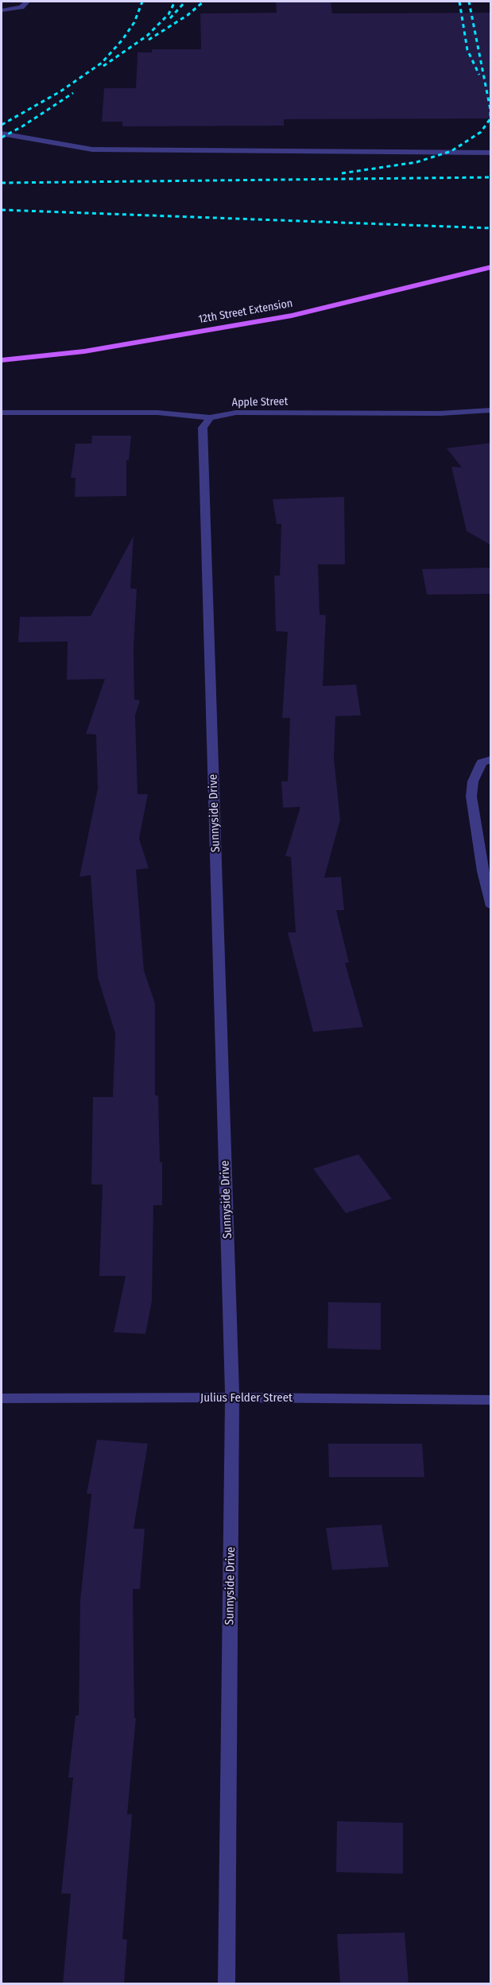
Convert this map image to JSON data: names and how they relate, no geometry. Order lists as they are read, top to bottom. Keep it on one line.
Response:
{"streets":{"main road":["12th Street Extension"],"street":["Apple Street","Sunnyside Drive","Julius Felder Street"]},"crossings":[["Apple Street","Sunnyside Drive"],["Sunnyside Drive","Julius Felder Street"]]}
